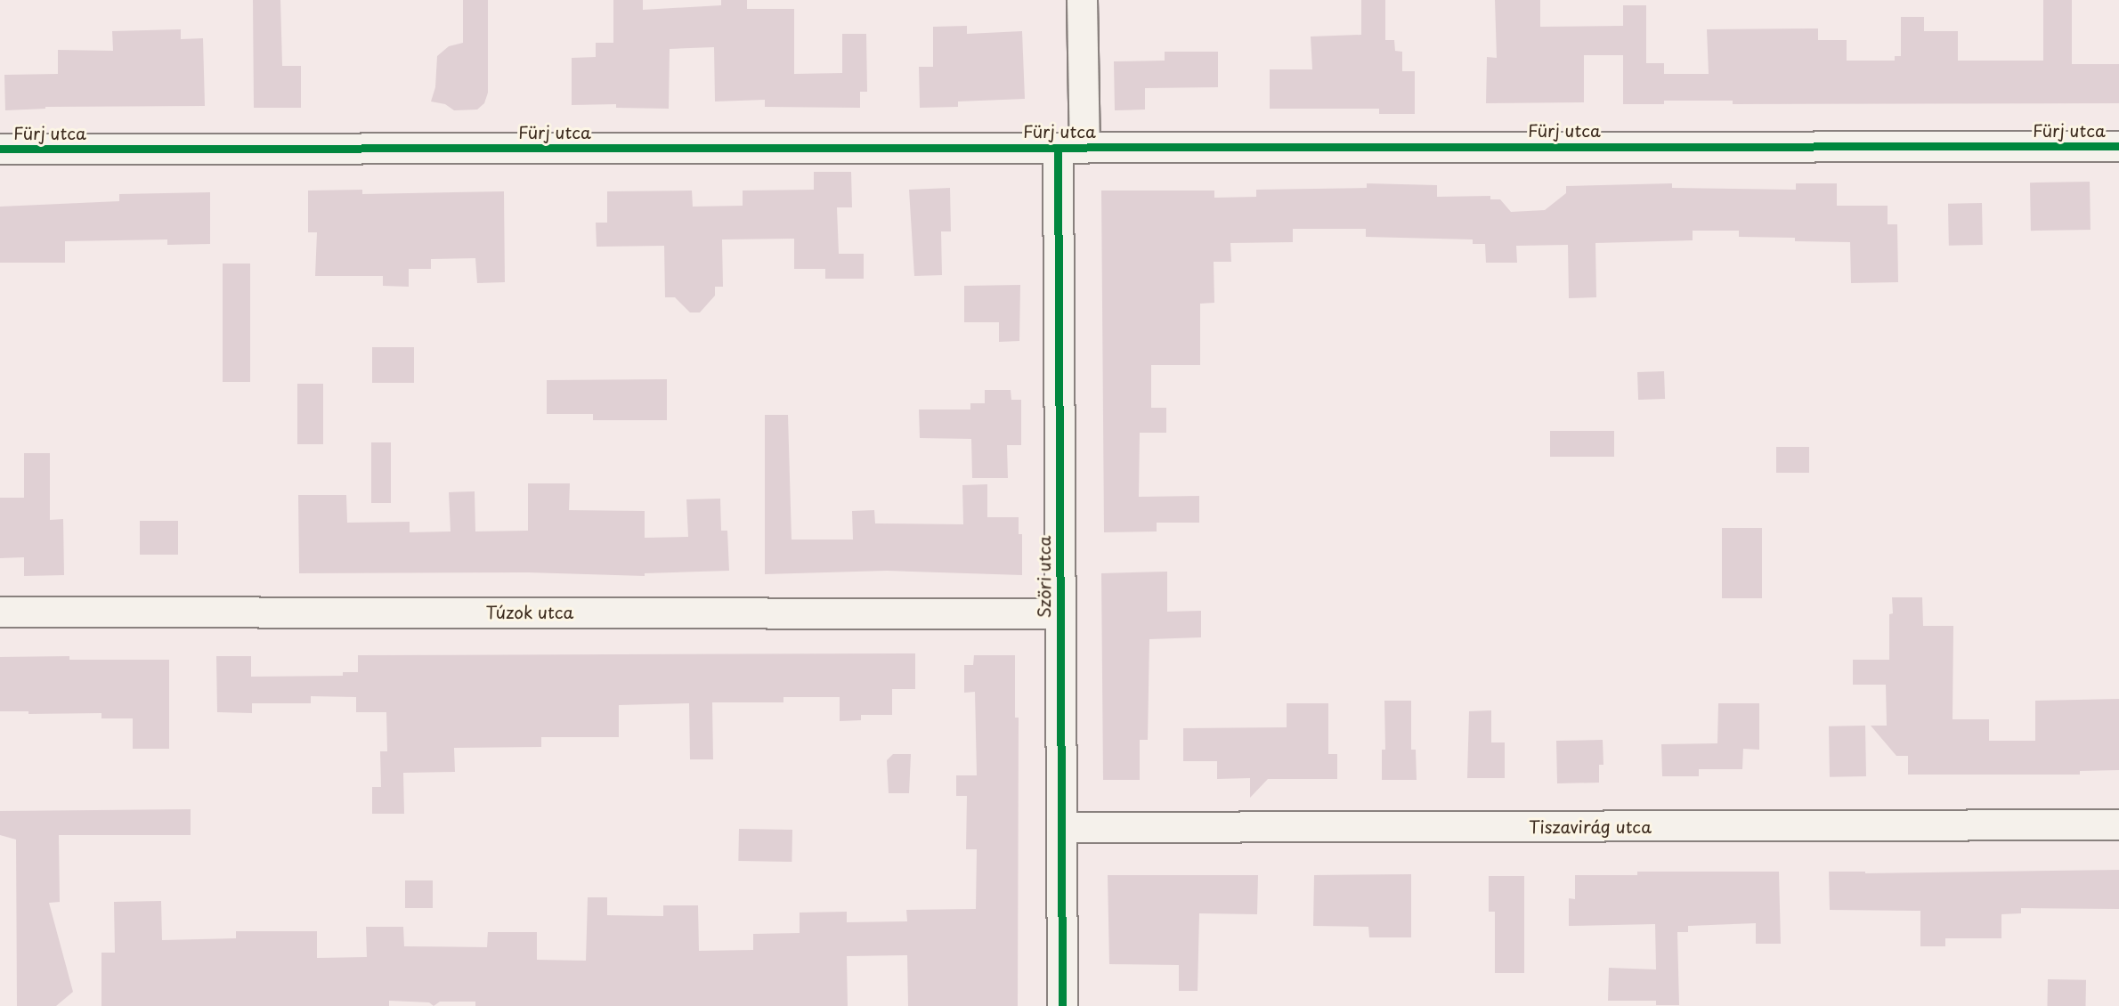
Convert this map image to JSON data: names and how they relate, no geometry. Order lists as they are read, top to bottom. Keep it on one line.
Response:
{"streets":{"street":["Fürj utca","Szöri utca","Túzok utca","Tiszavirág utca"]},"crossings":[["Fürj utca","Szöri utca"],["Szöri utca","Túzok utca"],["Szöri utca","Tiszavirág utca"]]}
